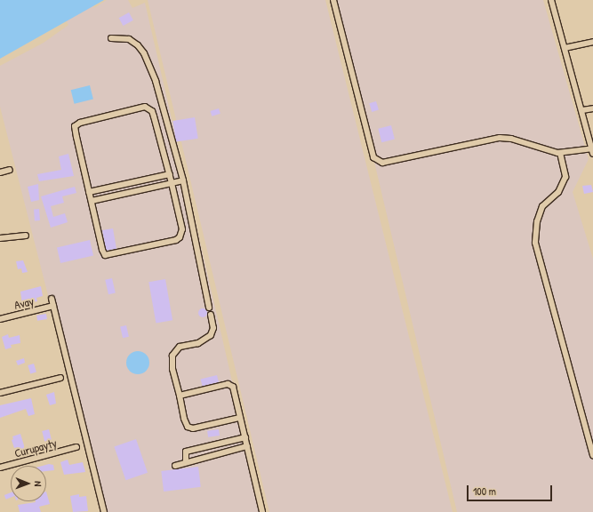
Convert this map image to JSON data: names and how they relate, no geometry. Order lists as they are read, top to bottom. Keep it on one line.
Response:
{"streets":{"street":["Avay","Curupayty"]},"scale_bar":"100 m","north":"right"}
